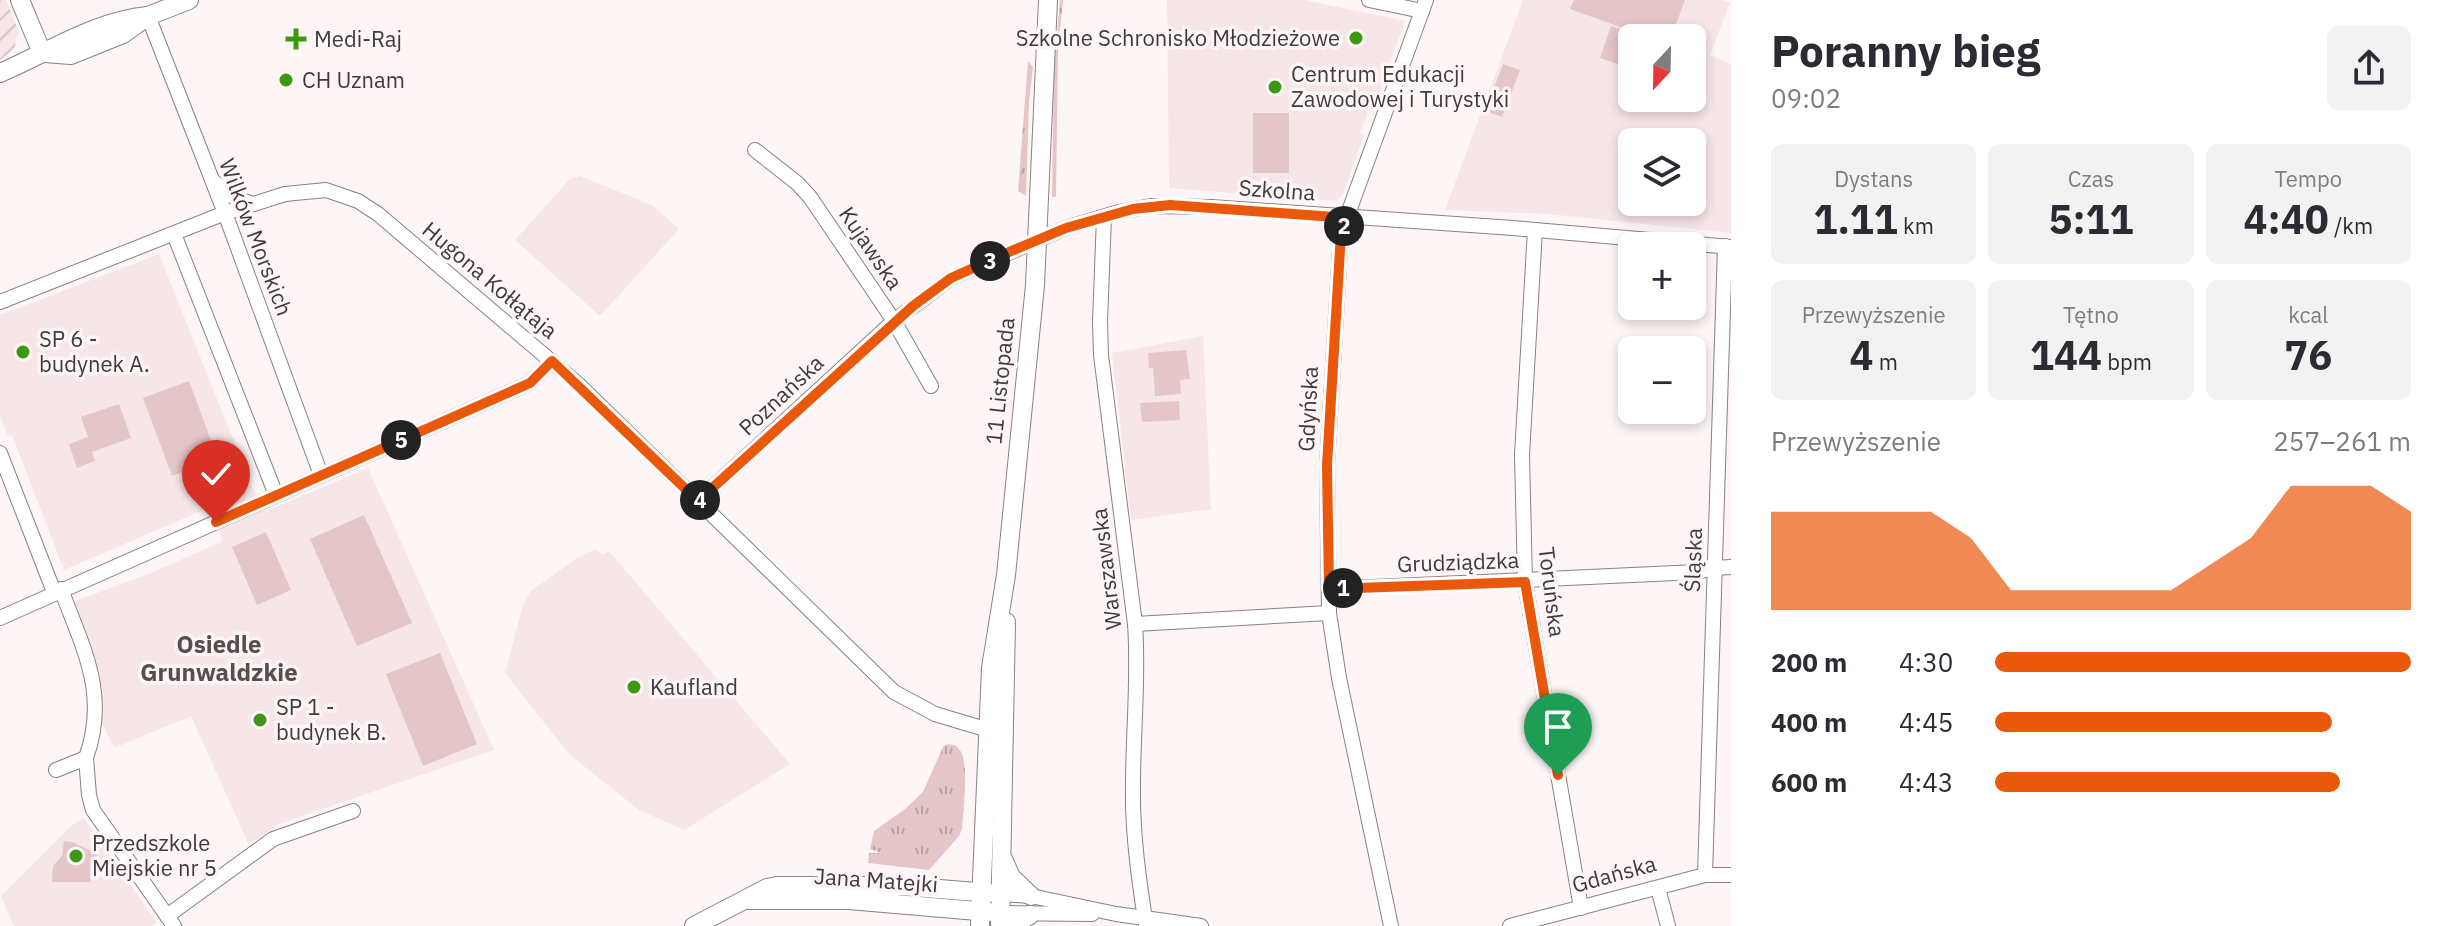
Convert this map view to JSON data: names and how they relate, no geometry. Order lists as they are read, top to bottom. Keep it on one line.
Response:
{"streets":{"street":["Szkolna","Wilków Morskich","Kujawska","Hugona Kołłątaja","11 Listopada","Poznańska","Gdyńska","Śląska","Grudziądzka","Warszawska","Toruńska","Gdańska","Jana Matejki"]},"crossings":[["Szkolna","Kujawska"],["Szkolna","11 Listopada"],["Szkolna","Poznańska"],["Szkolna","Gdyńska"],["Szkolna","Śląska"],["Szkolna","Warszawska"],["Szkolna","Toruńska"],["Wilków Morskich","Hugona Kołłątaja"],["Kujawska","Poznańska"],["Hugona Kołłątaja","11 Listopada"],["Hugona Kołłątaja","Poznańska"],["11 Listopada","Jana Matejki"],["Gdyńska","Grudziądzka"],["Śląska","Grudziądzka"],["Śląska","Gdańska"],["Grudziądzka","Toruńska"],["Toruńska","Gdańska"]],"districts":["Osiedle Grunwaldzkie"],"places":{"other":["Szkolne Schronisko Młodzieżowe","CH Uznam","Centrum Edukacji Zawodowej i Turystyki","SP 6 - budynek A.","Kaufland","SP 1 - budynek B.","Przedszkole Miejskie nr 5"],"health":["Medi-Raj"]},"north":"bottom","page":{"heading":["Poranny bieg","09:02"],"map_buttons":["+","−"],"stats":[["Dystans","1.11 km"],["Czas","5:11"],["Tempo","4:40 /km"],["Przewyższenie","4 m"],["Tętno","144 bpm"],["kcal","76"]],"pins":["2","3","5","4","1"],"chart":["Przewyższenie","257–261 m"],"list":[{"name":"200 m","note":"4:30"},{"name":"400 m","note":"4:45"},{"name":"600 m","note":"4:43"}]}}
